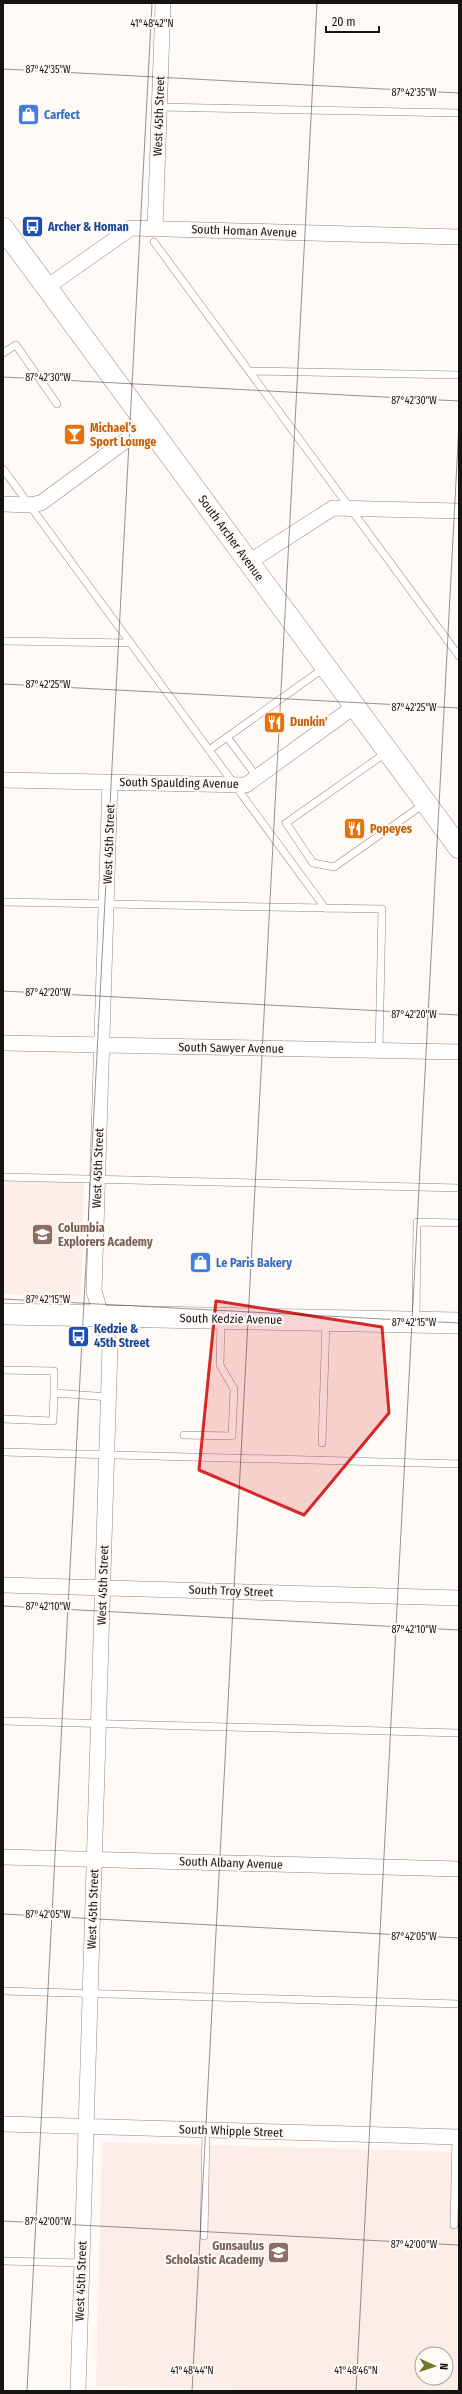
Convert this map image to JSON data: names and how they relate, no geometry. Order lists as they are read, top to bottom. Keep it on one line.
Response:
{"streets":{"main road":["South Archer Avenue","South Kedzie Avenue"],"street":["West 45th Street","South Homan Avenue","South Spaulding Avenue","South Sawyer Avenue","South Troy Street","South Albany Avenue","South Whipple Street"]},"crossings":[["West 45th Street","South Homan Avenue"],["West 45th Street","South Spaulding Avenue"],["West 45th Street","South Sawyer Avenue"],["West 45th Street","South Kedzie Avenue"],["West 45th Street","South Troy Street"],["West 45th Street","South Albany Avenue"],["West 45th Street","South Whipple Street"],["South Homan Avenue","South Archer Avenue"],["South Archer Avenue","South Spaulding Avenue"]],"places":{"shop":["Carfect","Le Paris Bakery"],"bus stop":["Archer & Homan","Kedzie & 45th Street"],"bar":["Michael’s Sport Lounge"],"restaurant":["Dunkin'","Popeyes"],"school or university":["Columbia Explorers Academy","Gunsaulus Scholastic Academy"]},"scale_bar":"20 m","north":"right","coordinates":["41°48'42\"N","87°42'35\"W","87°42'30\"W","87°42'25\"W","87°42'20\"W","87°42'15\"W","87°42'10\"W","87°42'05\"W","87°42'00\"W","41°48'44\"N","41°48'46\"N"]}
